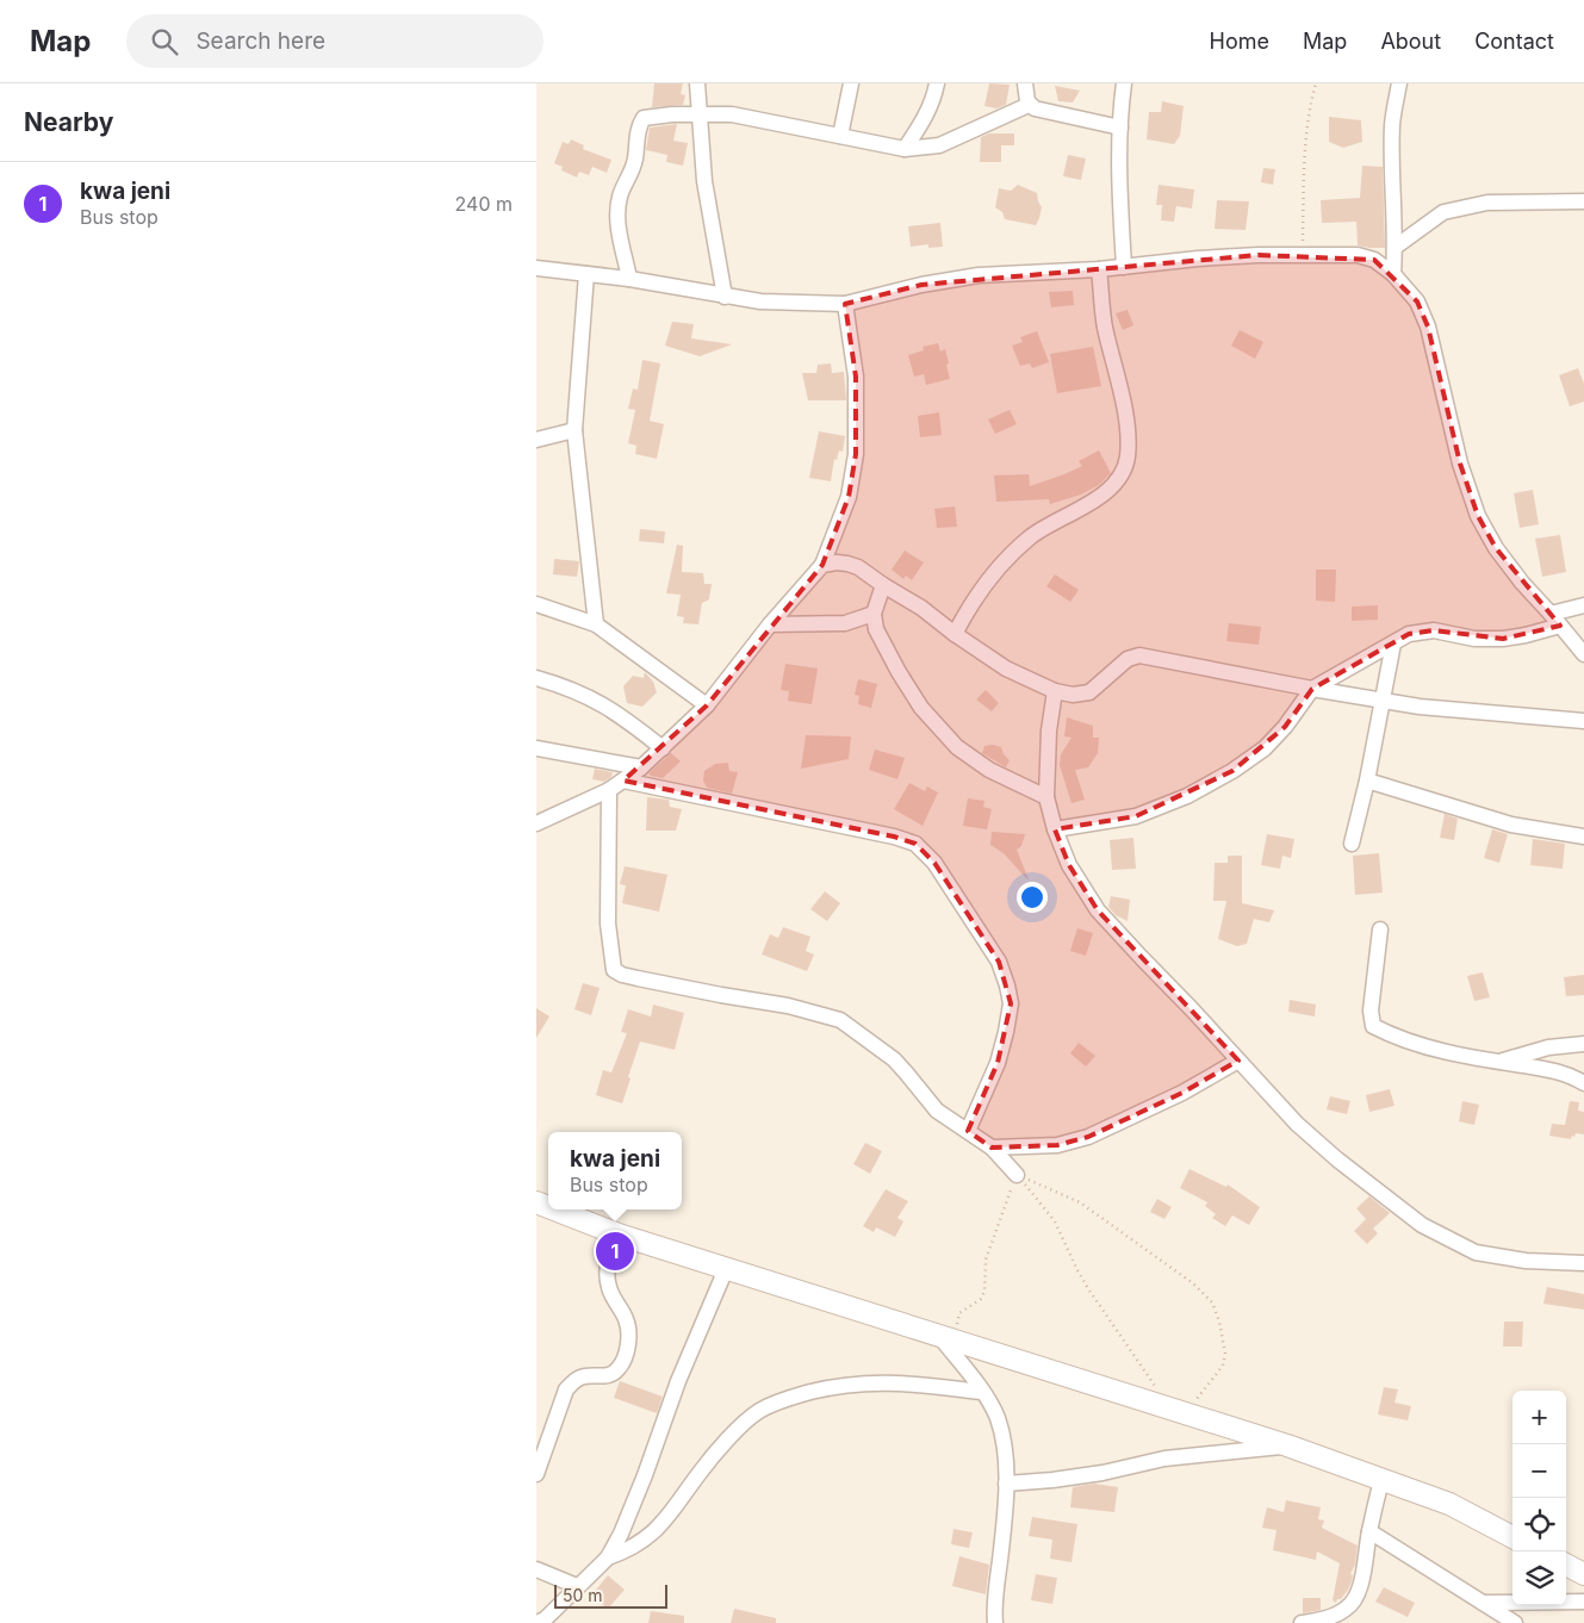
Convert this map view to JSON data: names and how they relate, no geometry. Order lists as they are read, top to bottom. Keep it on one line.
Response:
{"scale_bar":"50 m","page":{"header":"Map","search":"Search here","nav":["Home","Map","About","Contact"],"heading":"Nearby","list":[{"mark":"1","name":"kwa jeni","note":"Bus stop","value":"240 m"}],"popup":["kwa jeni","Bus stop"],"pins":"1","map_buttons":["+","−"],"scale":"50 m"}}
